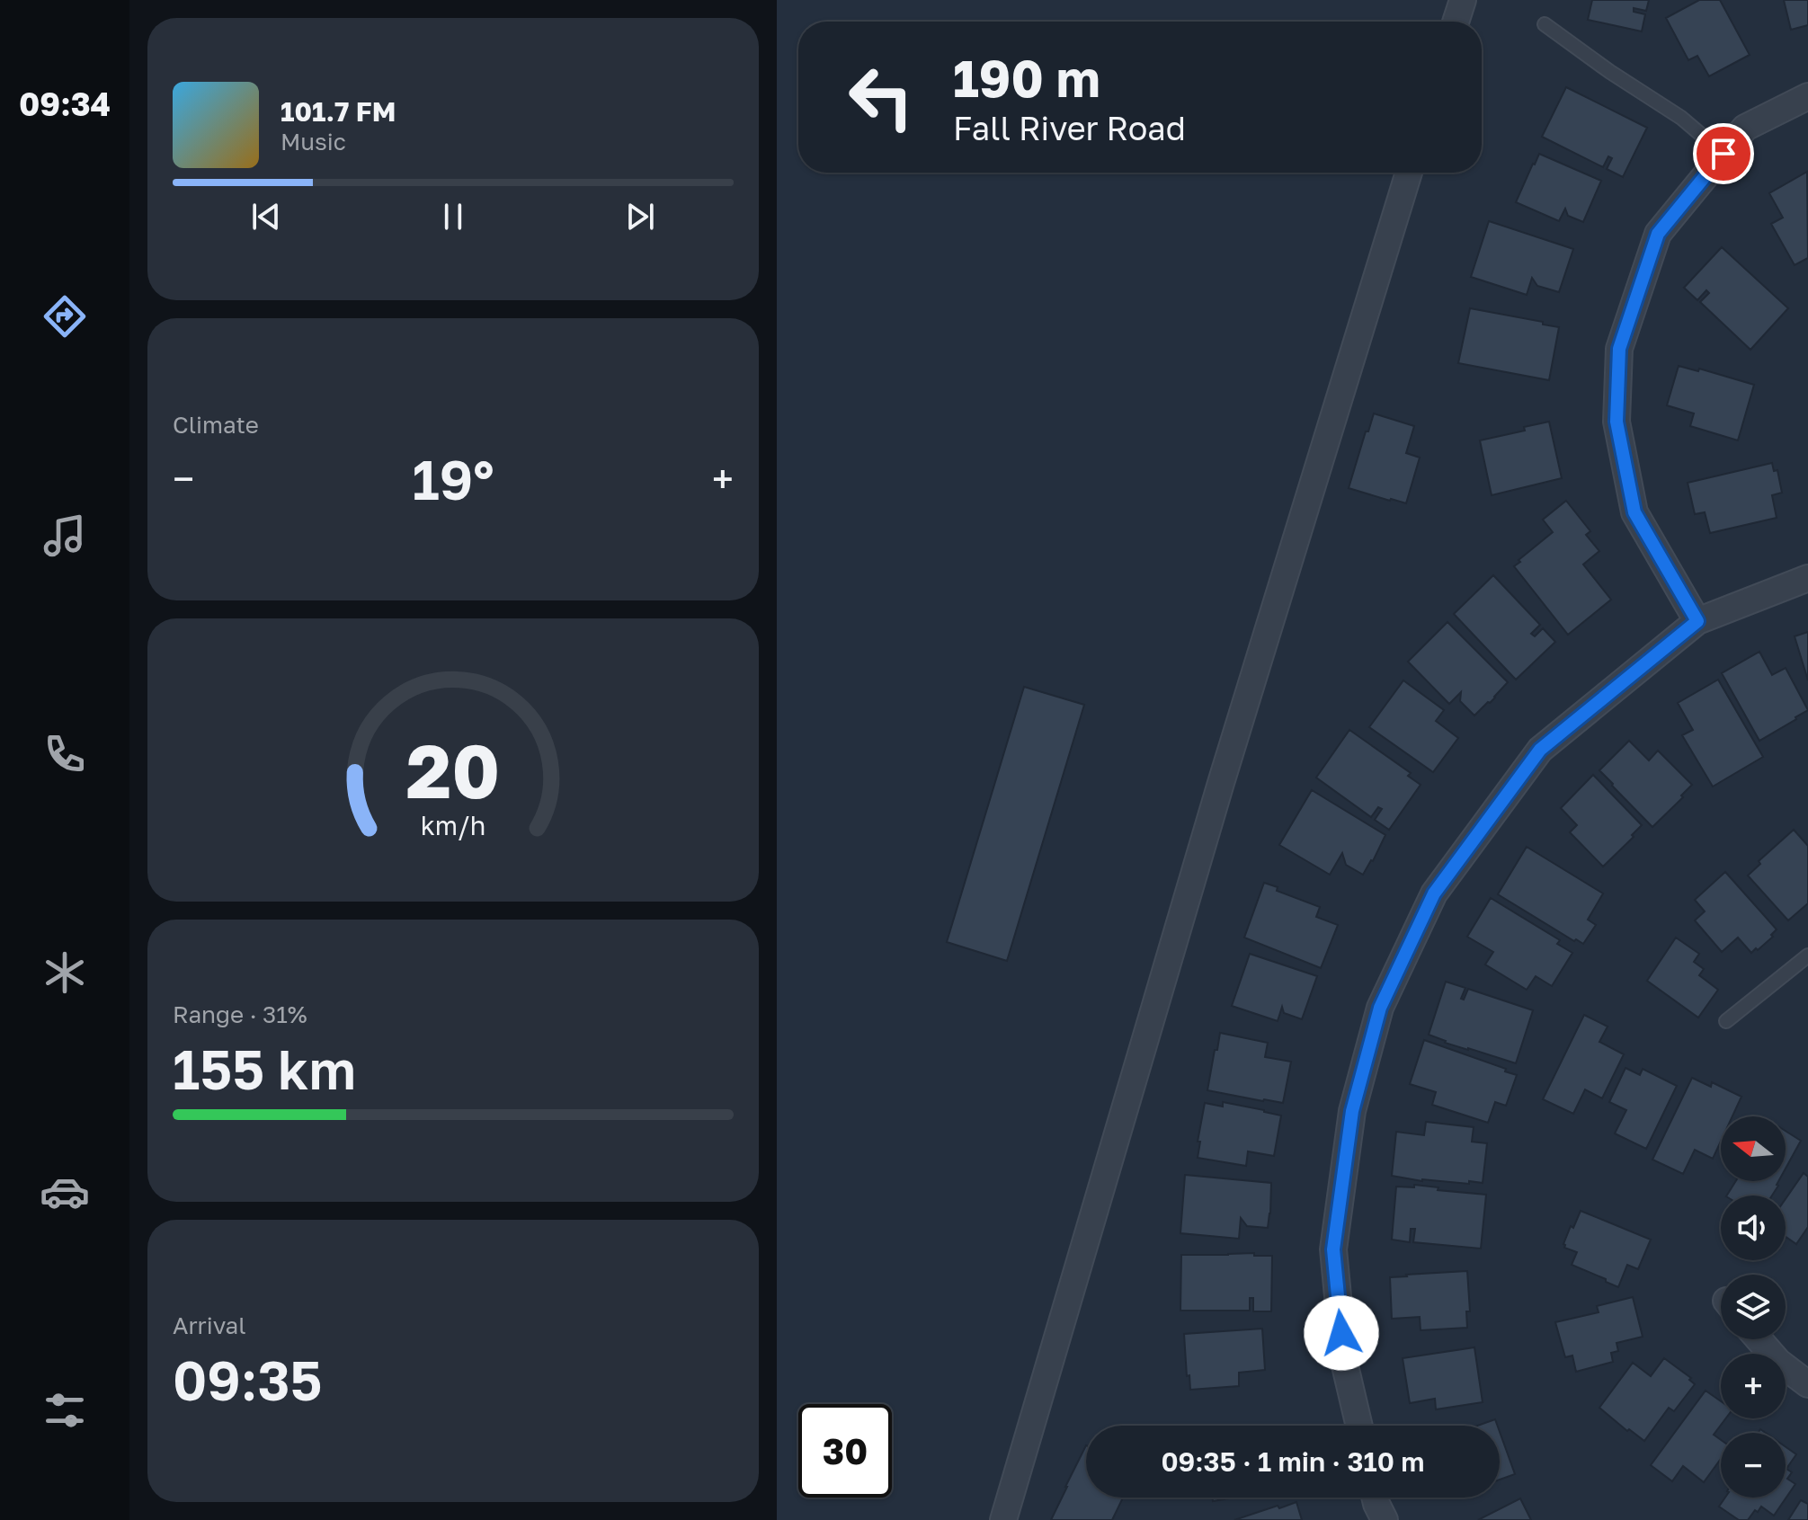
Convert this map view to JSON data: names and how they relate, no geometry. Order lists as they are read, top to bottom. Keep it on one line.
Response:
{"north":"left","page":{"tabs":"09:34","turn":["190 m","Fall River Road"],"song":["101.7 FM","Music"],"tile":["Climate",["Range · 31%","155 km"],["Arrival","09:35"]],"heat":["−","19°","+"],"map_buttons":["+","−"],"limit":"30","trip":"09:35 · 1 min · 310 m","gauge":["20","km/h"]}}
